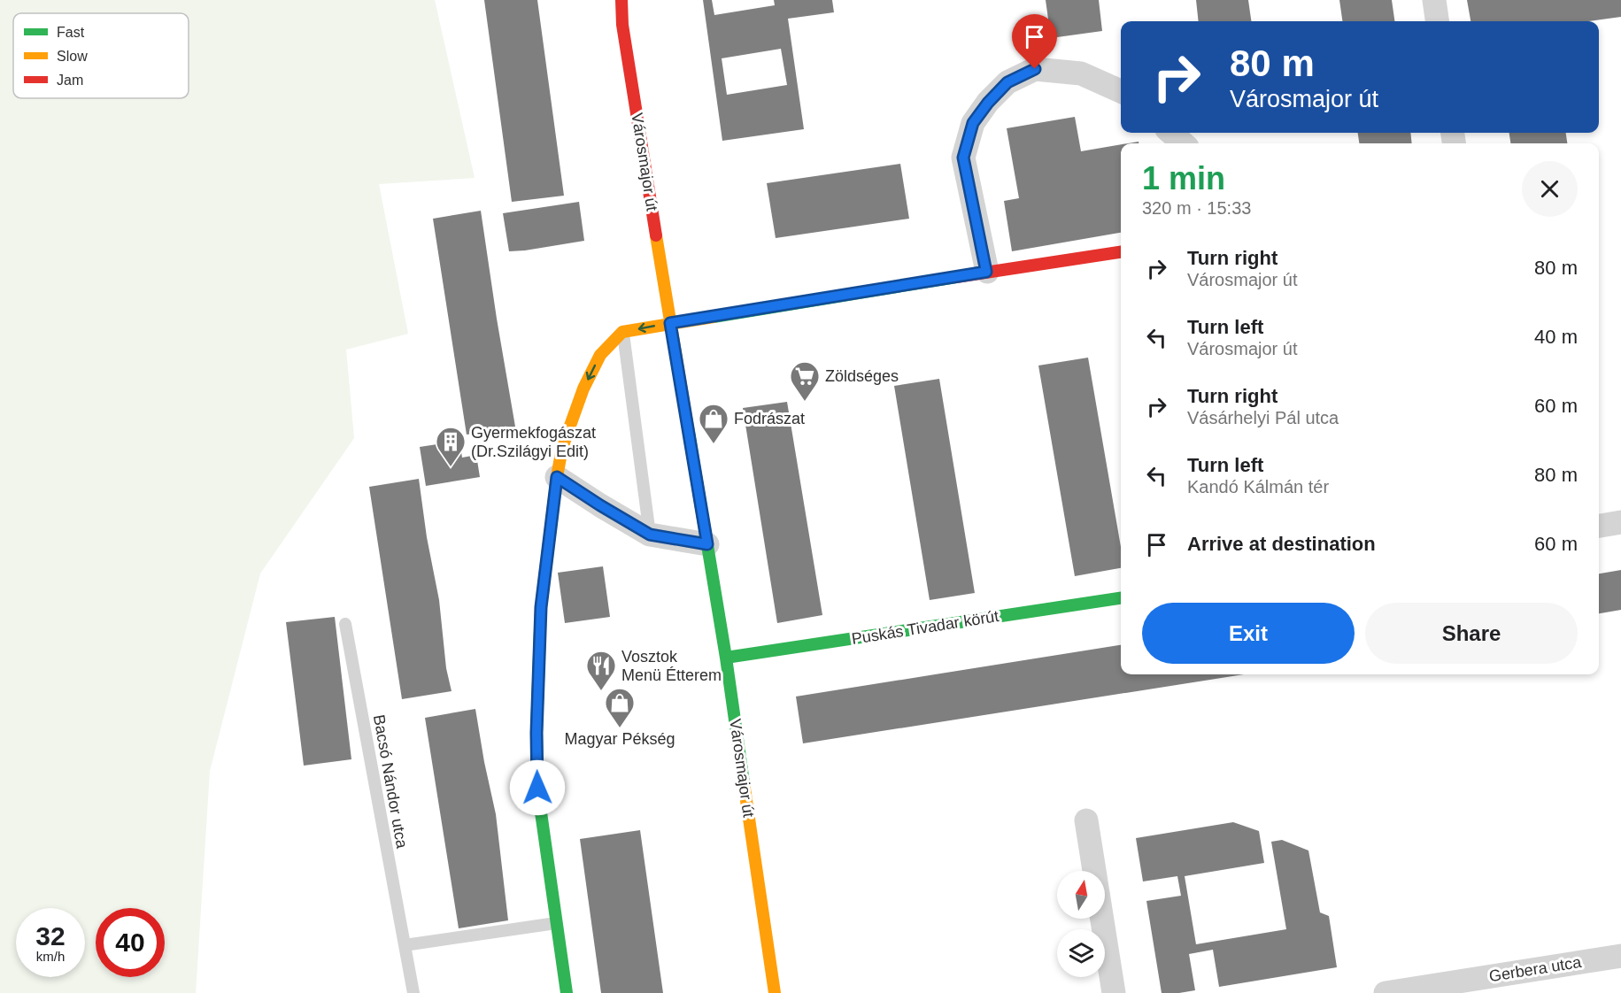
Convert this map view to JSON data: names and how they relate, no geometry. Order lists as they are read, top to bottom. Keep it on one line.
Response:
{"streets":{"street":["Városmajor út","Puskás Tivadar körút","Gerbera utca"],"lane":["Bacsó Nándor utca"]},"crossings":[["Városmajor út","Puskás Tivadar körút"]],"places":{"supermarket":["Zöldséges"],"shop":["Fodrászat","Magyar Pékség"],"building":["Gyermekfogászat (Dr.Szilágyi Edit)"],"restaurant":["Vosztok Menü Étterem"]},"legend":["Fast","Slow","Jam"],"north":"top","page":{"turn":["80 m","Városmajor út"],"heading":["1 min","320 m · 15:33"],"list":[{"name":"Turn right","note":"Városmajor út","value":"80 m"},{"name":"Turn left","note":"Városmajor út","value":"40 m"},{"name":"Turn right","note":"Vásárhelyi Pál utca","value":"60 m"},{"name":"Turn left","note":"Kandó Kálmán tér","value":"80 m"},{"name":"Arrive at destination","value":"60 m"}],"buttons":["Exit","Share"],"speed":"32 km/h","limit":"40"}}
